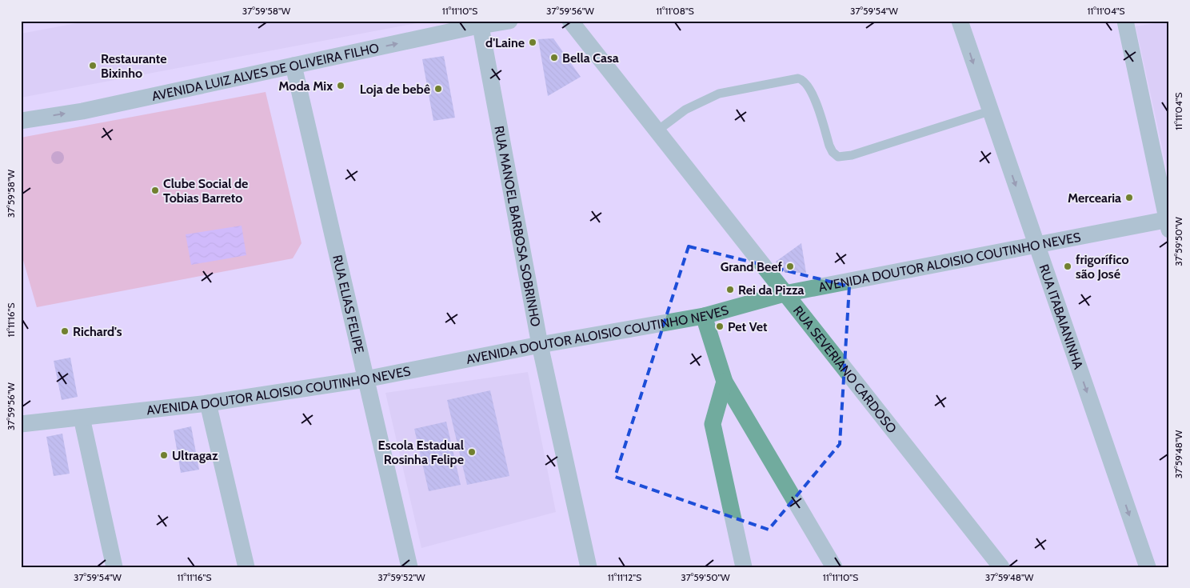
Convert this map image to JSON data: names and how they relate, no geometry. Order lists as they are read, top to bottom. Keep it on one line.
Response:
{"streets":{"street":["AVENIDA LUIZ ALVES DE OLIVEIRA FILHO","RUA MANOEL BARBOSA SOBRINHO","AVENIDA DOUTOR ALOISIO COUTINHO NEVES","RUA ELIAS FELIPE","RUA ITABAIANINHA","RUA SEVERIANO CARDOSO"]},"crossings":[["AVENIDA LUIZ ALVES DE OLIVEIRA FILHO","RUA MANOEL BARBOSA SOBRINHO"],["AVENIDA LUIZ ALVES DE OLIVEIRA FILHO","RUA ELIAS FELIPE"],["RUA MANOEL BARBOSA SOBRINHO","AVENIDA DOUTOR ALOISIO COUTINHO NEVES"],["AVENIDA DOUTOR ALOISIO COUTINHO NEVES","RUA ELIAS FELIPE"],["AVENIDA DOUTOR ALOISIO COUTINHO NEVES","RUA ITABAIANINHA"],["AVENIDA DOUTOR ALOISIO COUTINHO NEVES","RUA SEVERIANO CARDOSO"]],"one_way":["AVENIDA LUIZ ALVES DE OLIVEIRA FILHO","RUA ITABAIANINHA"],"places":["d'Laine","Bella Casa","Restaurante Bixinho","Moda Mix","Loja de bebê","Clube Social de Tobias Barreto","Mercearia","Grand Beef","frigorífico são José","Rei da Pizza","Pet Vet","Richard's","Escola Estadual Rosinha Felipe","Ultragaz"],"coordinates":["37°59'58\"W","11°11'10\"S","37°59'56\"W","11°11'08\"S","37°59'54\"W","11°11'04\"S","37°59'50\"W","11°11'16\"S","37°59'48\"W","37°59'52\"W","11°11'12\"S"]}
